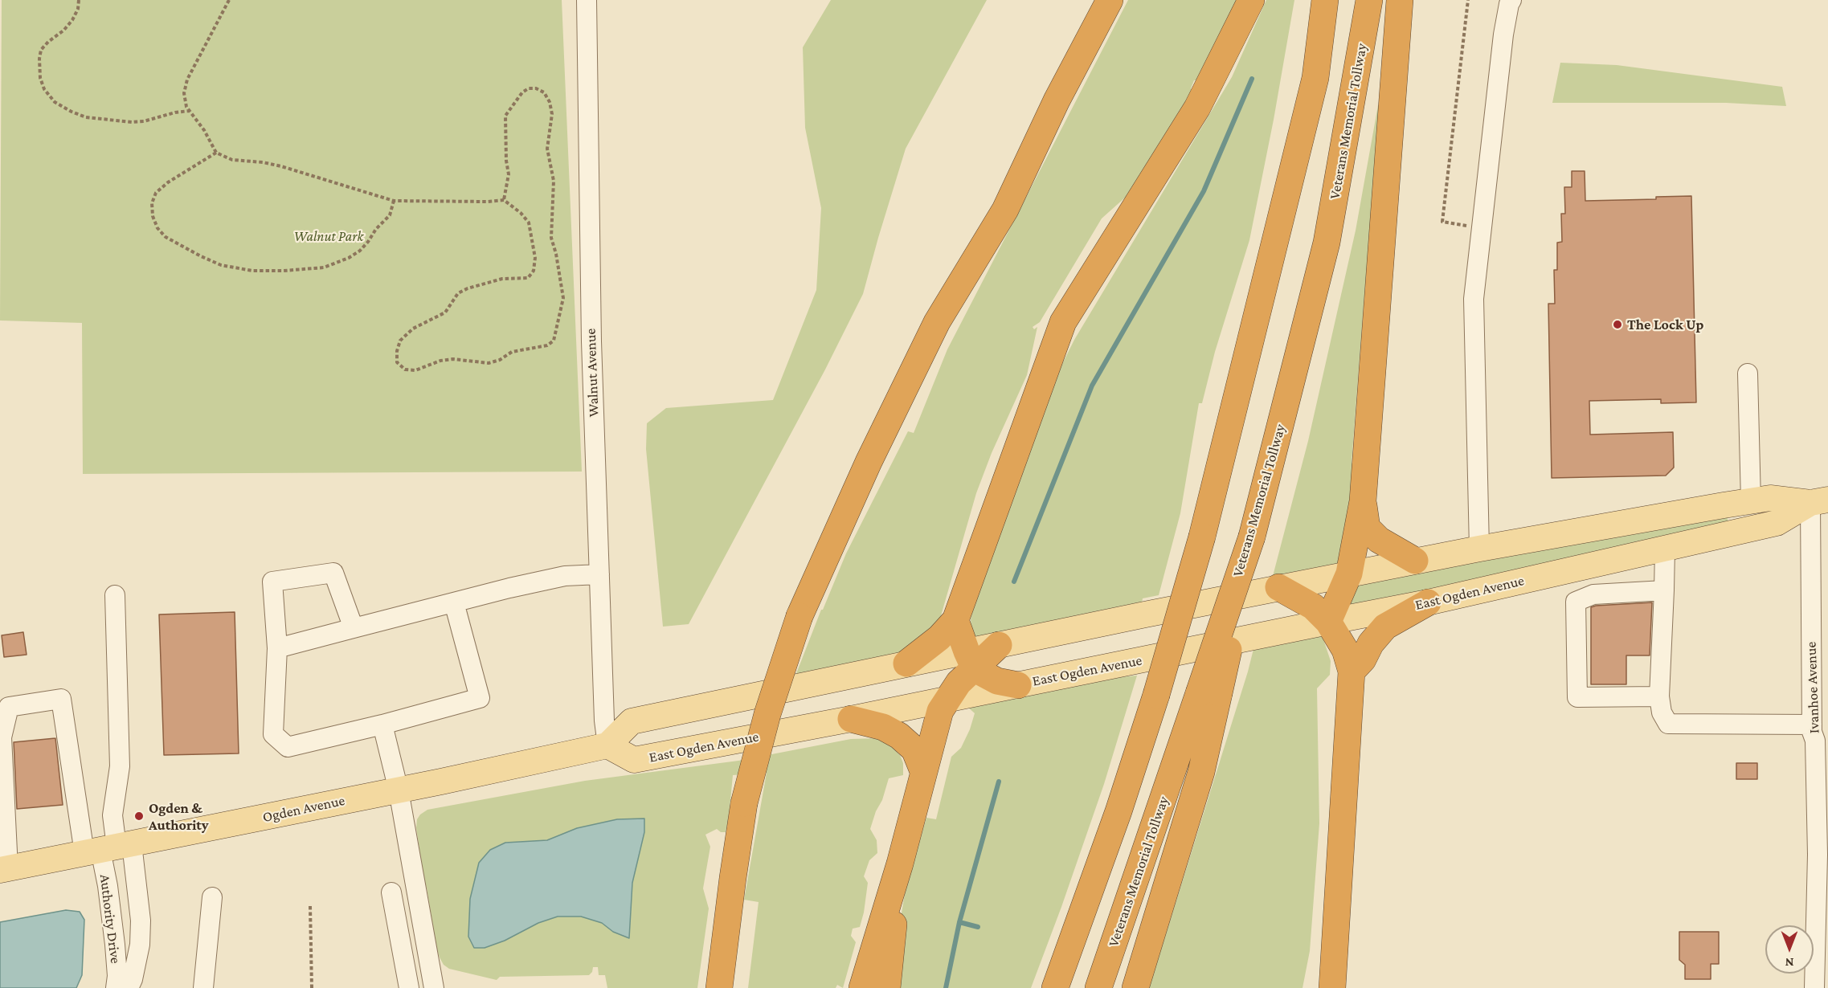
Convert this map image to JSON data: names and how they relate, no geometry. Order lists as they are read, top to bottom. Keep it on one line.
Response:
{"streets":{"highway":["Veterans Memorial Tollway"],"main road":["East Ogden Avenue","Ogden Avenue"],"street":["Walnut Avenue","Ivanhoe Avenue","Authority Drive"]},"crossings":[["Walnut Avenue","East Ogden Avenue"],["Walnut Avenue","Ogden Avenue"],["East Ogden Avenue","Ivanhoe Avenue"],["East Ogden Avenue","Ogden Avenue"],["Ogden Avenue","Authority Drive"]],"parks":["Walnut Park"],"places":["The Lock Up","Ogden & Authority"],"north":"bottom"}
